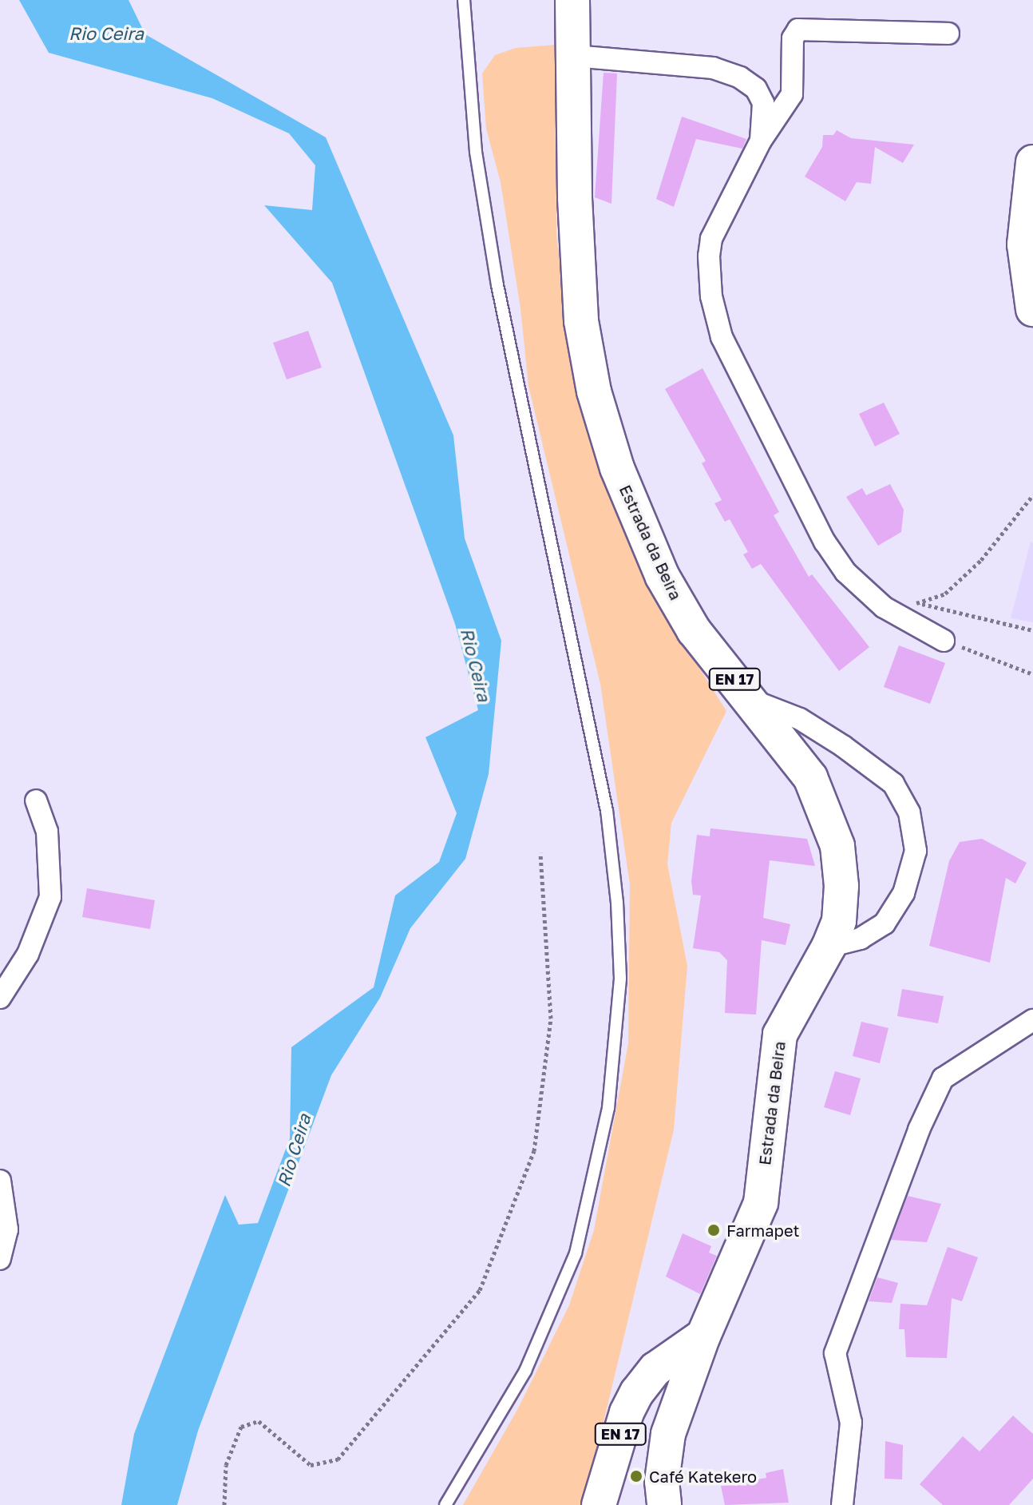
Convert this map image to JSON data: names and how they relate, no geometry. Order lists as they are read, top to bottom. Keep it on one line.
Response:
{"streets":{"main road":["Estrada da Beira","EN 17"]},"crossings":[["Estrada da Beira","EN 17"]],"water":["Rio Ceira"],"places":["Farmapet","Café Katekero"]}
